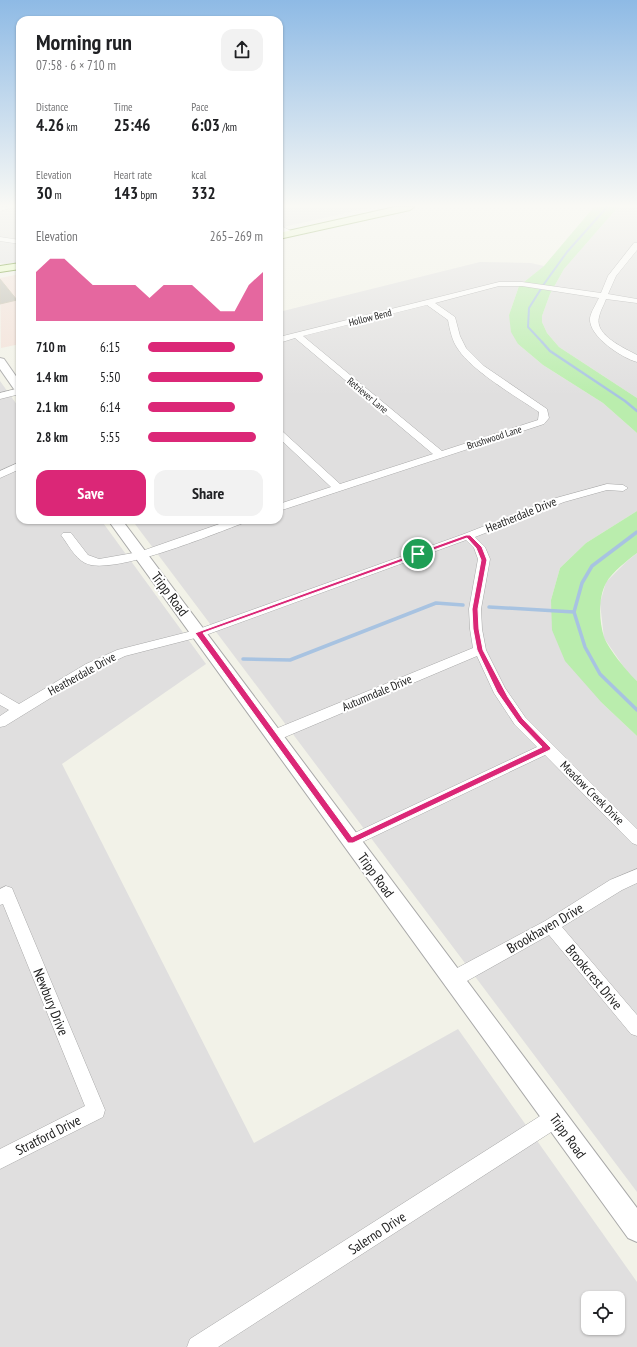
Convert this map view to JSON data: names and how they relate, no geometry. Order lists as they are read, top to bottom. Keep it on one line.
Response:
{"streets":{"street":["Hollow Bend","Retriever Lane","Brushwood Lane","Heatherdale Drive","Tripp Road","Autumndale Drive","Meadow Creek Drive","Brookhaven Drive","Brookcrest Drive","Newbury Drive","Stratford Drive","Salerno Drive"]},"crossings":[["Hollow Bend","Retriever Lane"],["Hollow Bend","Brushwood Lane"],["Retriever Lane","Brushwood Lane"],["Heatherdale Drive","Tripp Road"],["Heatherdale Drive","Meadow Creek Drive"],["Tripp Road","Autumndale Drive"],["Tripp Road","Brookhaven Drive"],["Tripp Road","Salerno Drive"],["Autumndale Drive","Meadow Creek Drive"],["Brookhaven Drive","Brookcrest Drive"],["Newbury Drive","Stratford Drive"]],"page":{"heading":["Morning run","07:58 · 6 × 710 m"],"stats":[["Distance","4.26 km"],["Time","25:46"],["Pace","6:03 /km"],["Elevation","30 m"],["Heart rate","143 bpm"],["kcal","332"]],"chart":["Elevation","265–269 m"],"list":[{"name":"710 m","note":"6:15"},{"name":"1.4 km","note":"5:50"},{"name":"2.1 km","note":"6:14"},{"name":"2.8 km","note":"5:55"}],"buttons":["Save","Share"]}}
